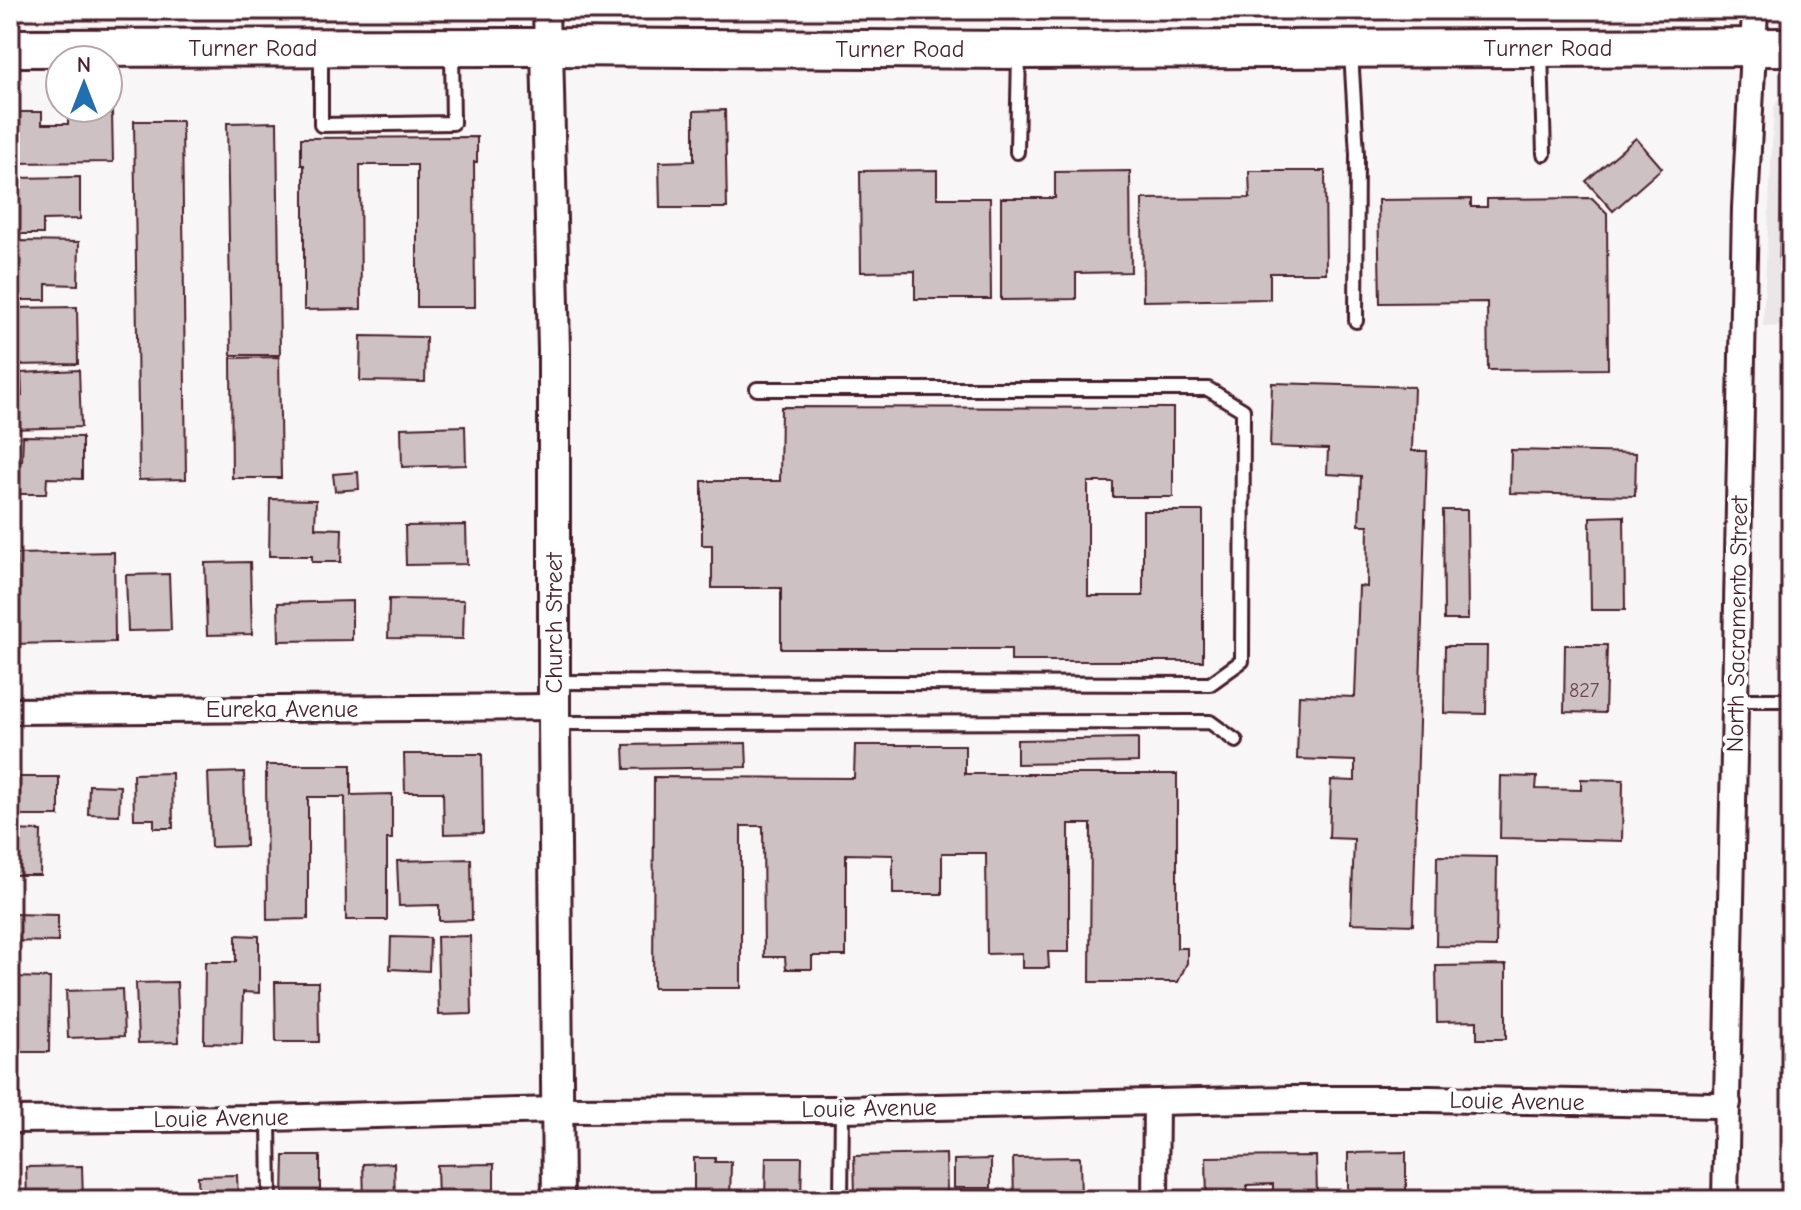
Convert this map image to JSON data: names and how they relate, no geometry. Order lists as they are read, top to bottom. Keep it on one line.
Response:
{"streets":{"main road":["Turner Road"],"street":["Church Street","North Sacramento Street","Eureka Avenue","Louie Avenue"]},"crossings":[["Turner Road","Church Street"],["Turner Road","North Sacramento Street"],["Church Street","Eureka Avenue"],["Church Street","Louie Avenue"],["North Sacramento Street","Louie Avenue"]],"house_numbers":["827"],"north":"top"}
